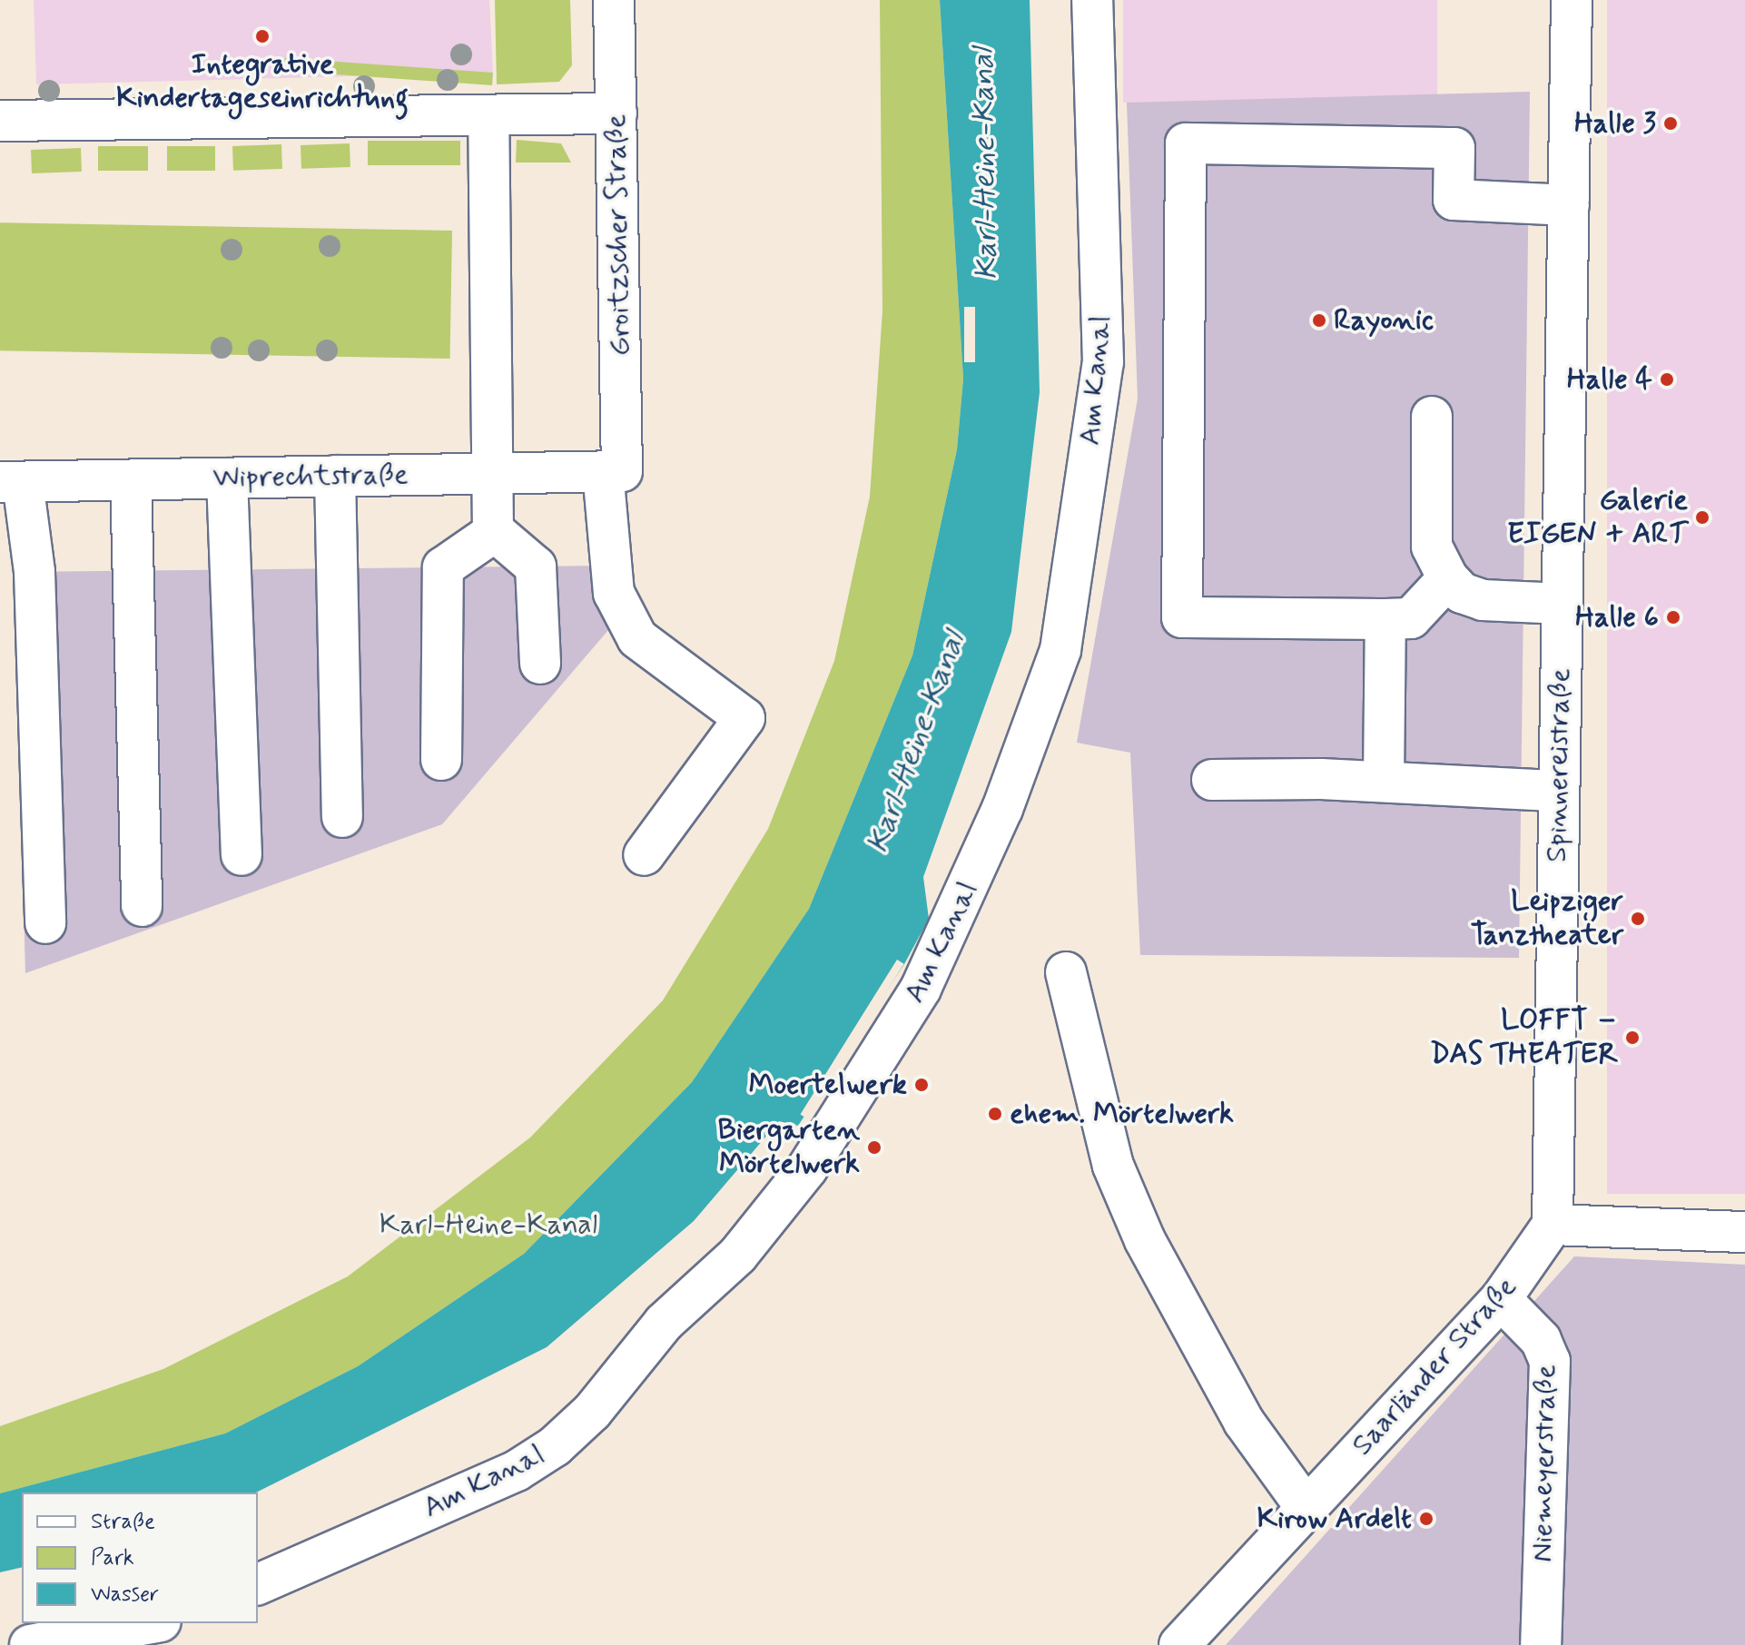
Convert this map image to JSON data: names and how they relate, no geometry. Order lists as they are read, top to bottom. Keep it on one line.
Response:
{"streets":{"street":["Groitzscher Straße","Am Kanal","Wiprechtstraße","Spinnereistraße","Saarländer Straße","Niemeyerstraße"]},"crossings":[["Groitzscher Straße","Wiprechtstraße"],["Spinnereistraße","Saarländer Straße"],["Saarländer Straße","Niemeyerstraße"]],"water":["Karl-Heine-Kanal"],"parks":["Karl-Heine-Kanal"],"places":["Integrative Kindertageseinrichtung","Halle 3","Rayonic","Halle 4","Galerie EIGEN + ART","Halle 6","Leipziger Tanztheater","LOFFT – DAS THEATER","Moertelwerk","ehem. Mörtelwerk","Biergarten Mörtelwerk","Kirow Ardelt"],"legend":["Straße","Park","Wasser"]}
